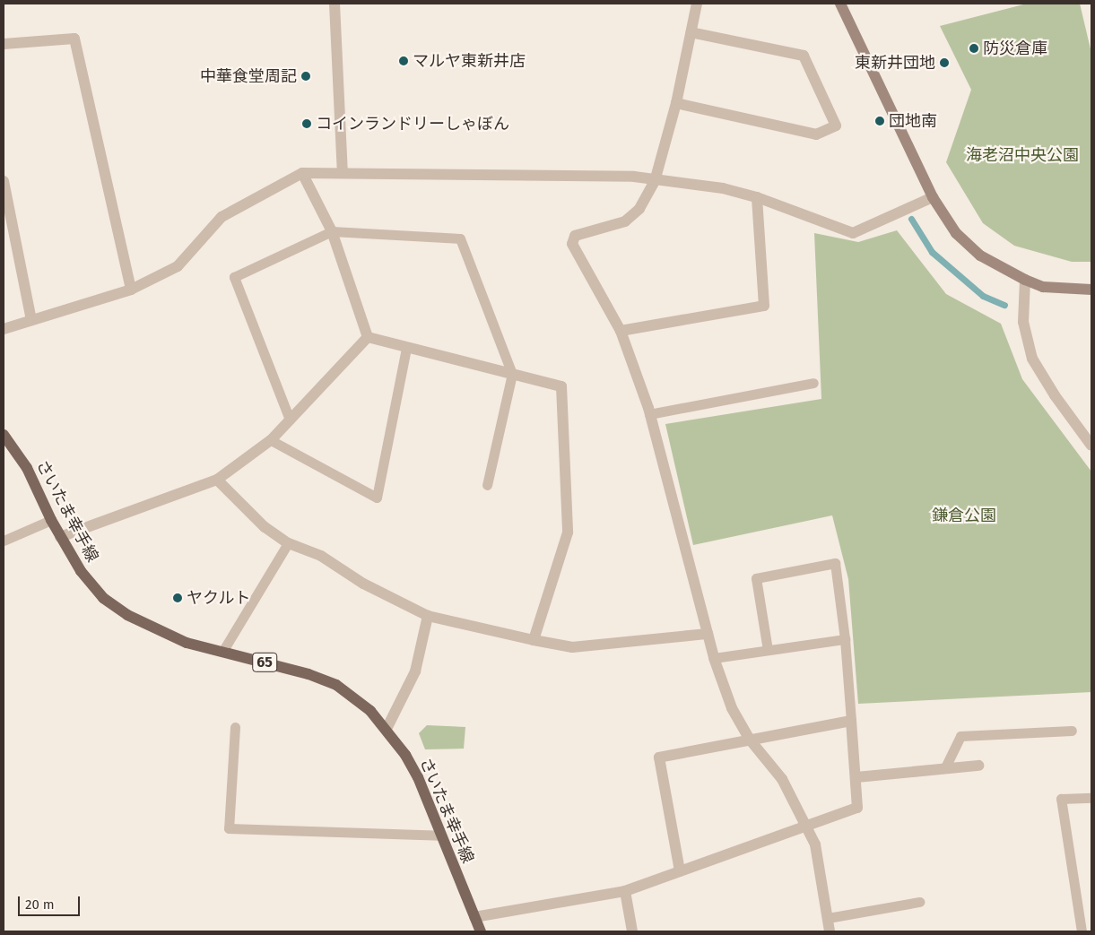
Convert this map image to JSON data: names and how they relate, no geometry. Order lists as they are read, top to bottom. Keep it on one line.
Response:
{"streets":{"main road":["さいたま幸手線","65"]},"parks":["海老沼中央公園","鎌倉公園"],"places":["防災倉庫","マルヤ東新井店","東新井団地","中華食堂周記","団地南","コインランドリーしゃぼん","ヤクルト"],"scale_bar":"20 m"}
